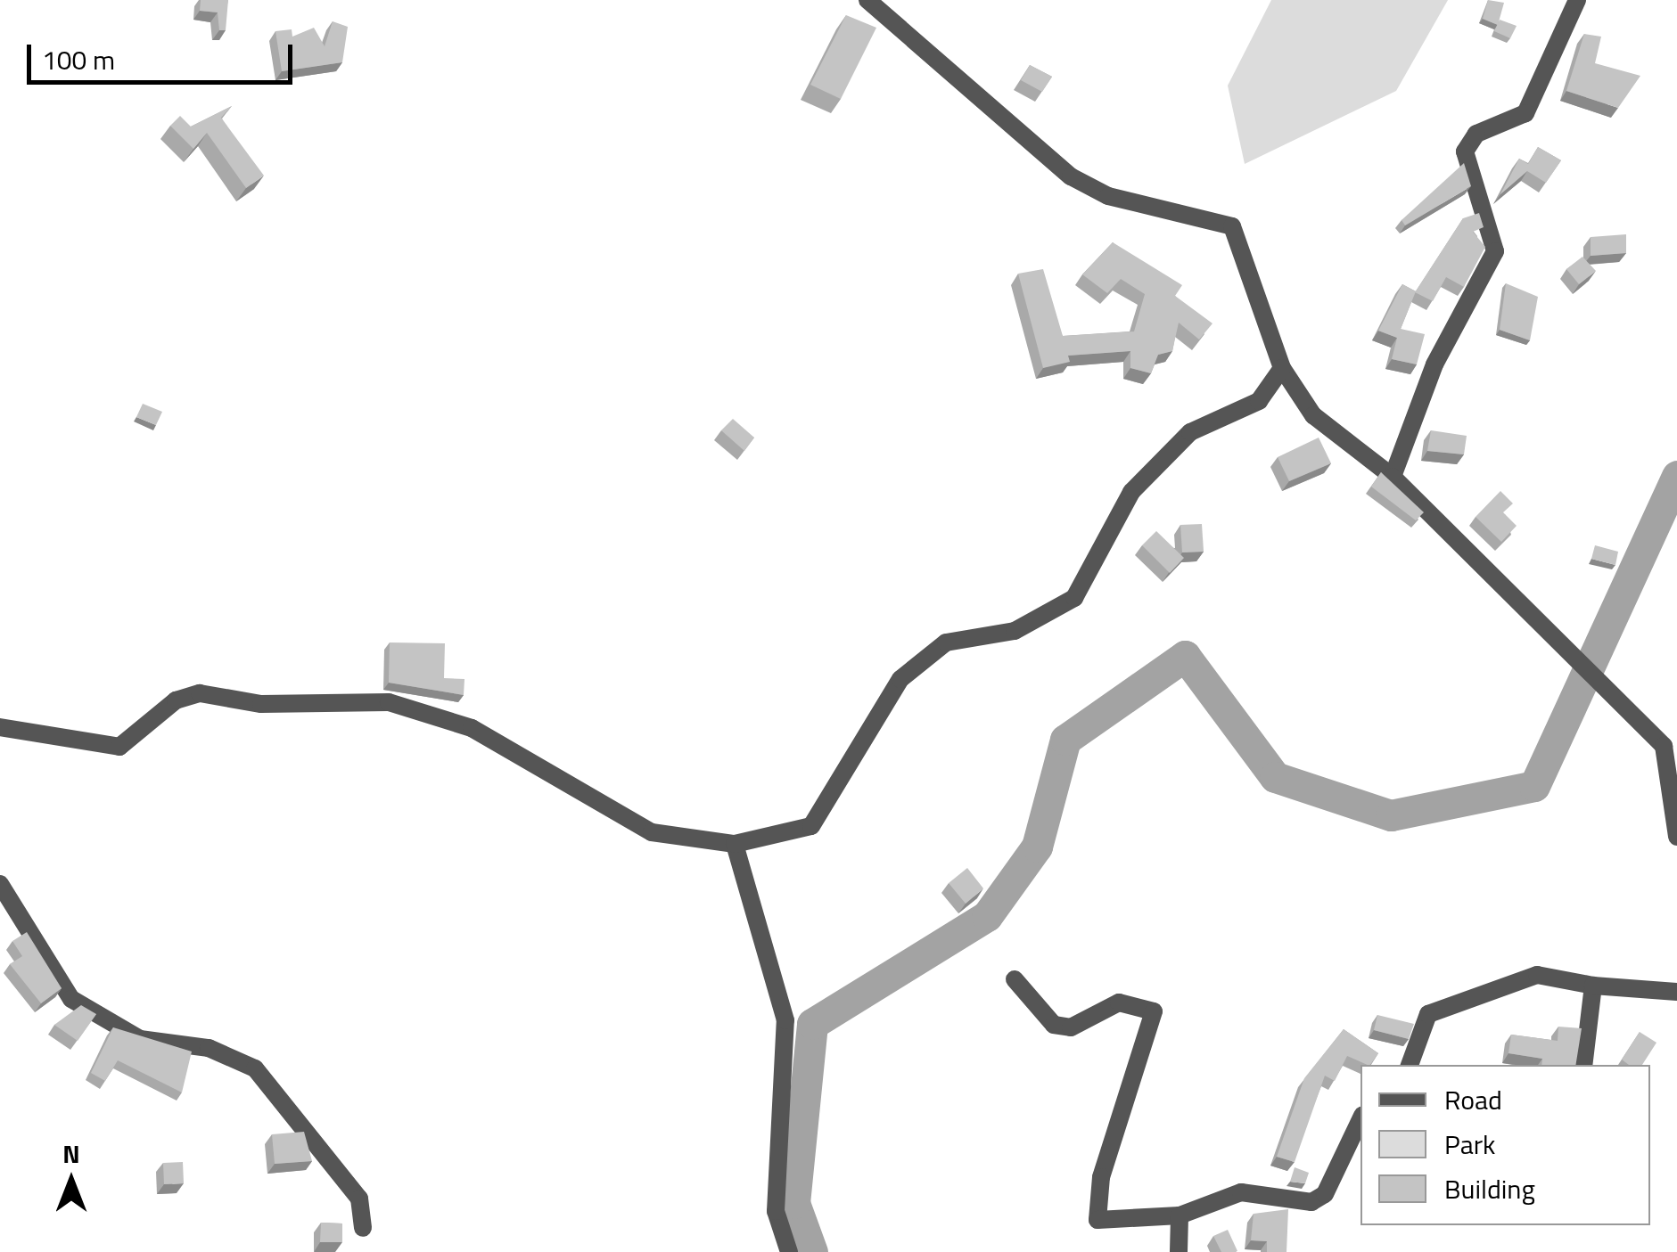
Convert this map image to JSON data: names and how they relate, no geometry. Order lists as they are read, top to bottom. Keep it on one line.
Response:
{"legend":["Road","Park","Building"],"scale_bar":"100 m","north":"top"}
